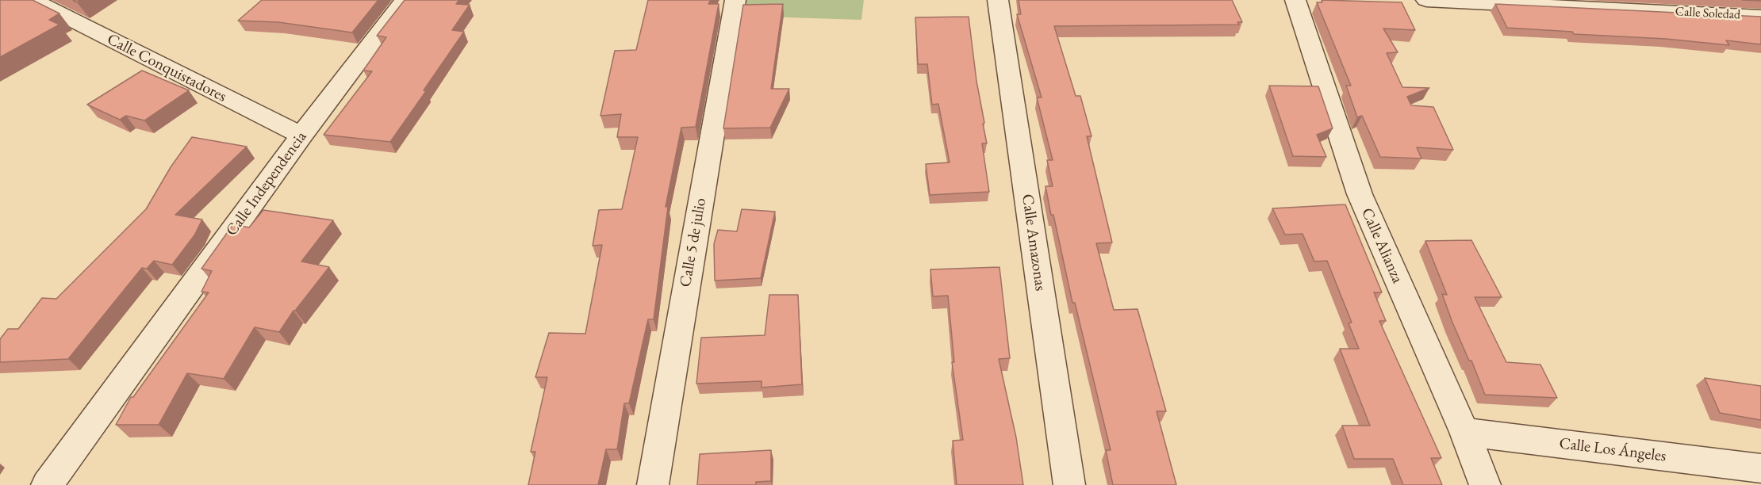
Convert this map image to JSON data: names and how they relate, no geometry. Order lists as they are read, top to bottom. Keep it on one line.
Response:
{"streets":{"street":["Calle Soledad","Calle Conquistadores","Calle Independencia","Calle 5 de julio","Calle Amazonas","Calle Alianza","Calle Los Ángeles"]},"crossings":[["Calle Conquistadores","Calle Independencia"],["Calle Alianza","Calle Los Ángeles"]]}
